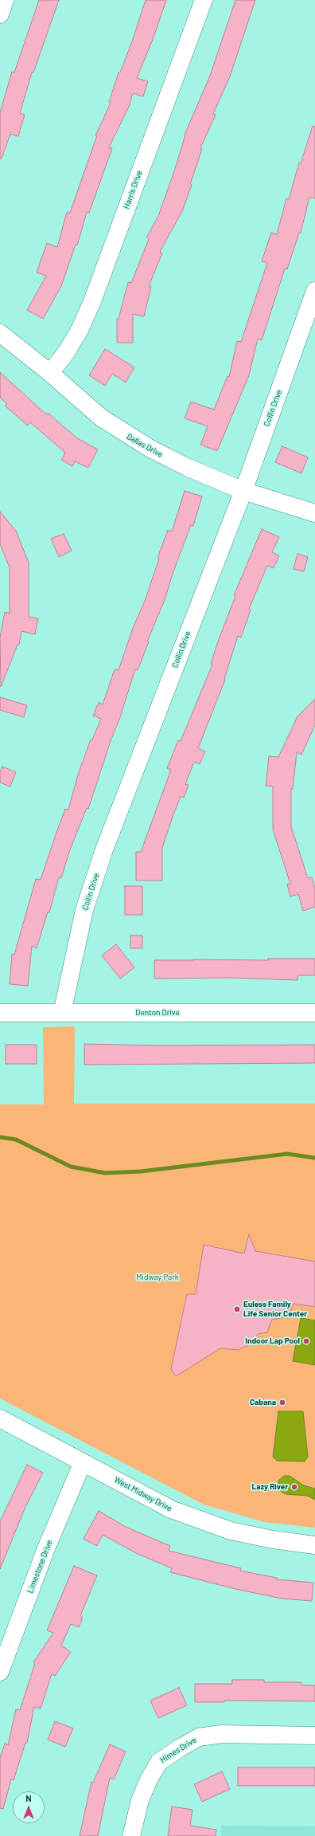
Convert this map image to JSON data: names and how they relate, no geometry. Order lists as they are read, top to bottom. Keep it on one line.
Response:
{"streets":{"street":["Harris Drive","Collin Drive","Dallas Drive","Denton Drive","West Midway Drive","Limestone Drive","Himes Drive"]},"crossings":[["Harris Drive","Dallas Drive"],["Collin Drive","Dallas Drive"],["Collin Drive","Denton Drive"],["West Midway Drive","Limestone Drive"]],"parks":["Midway Park"],"places":["Euless Family Life Senior Center","Indoor Lap Pool","Cabana","Lazy River"],"north":"top"}
